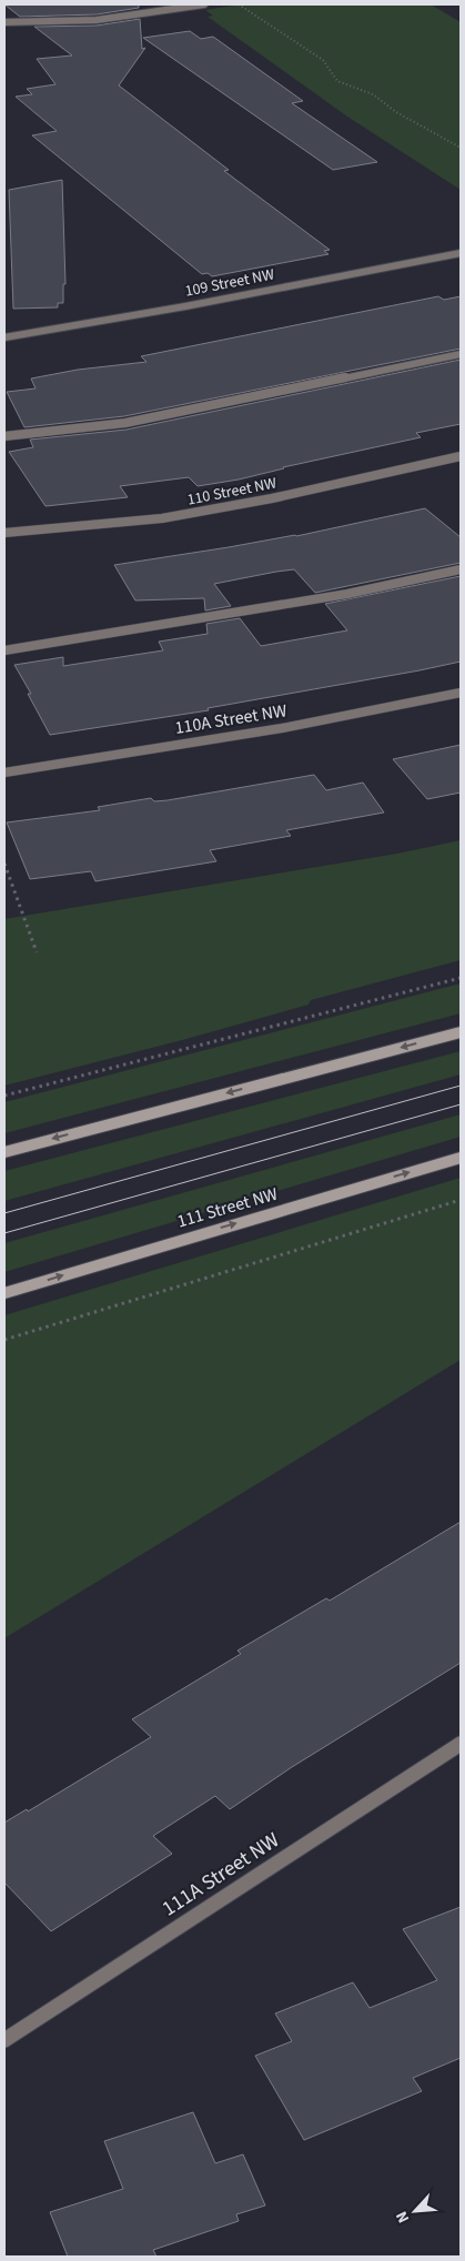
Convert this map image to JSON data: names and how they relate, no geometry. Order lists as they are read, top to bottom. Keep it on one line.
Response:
{"streets":{"main road":["111 Street NW"],"street":["109 Street NW","110 Street NW","110A Street NW","111A Street NW"]},"one_way":["111 Street NW"],"north":"bottom left"}
